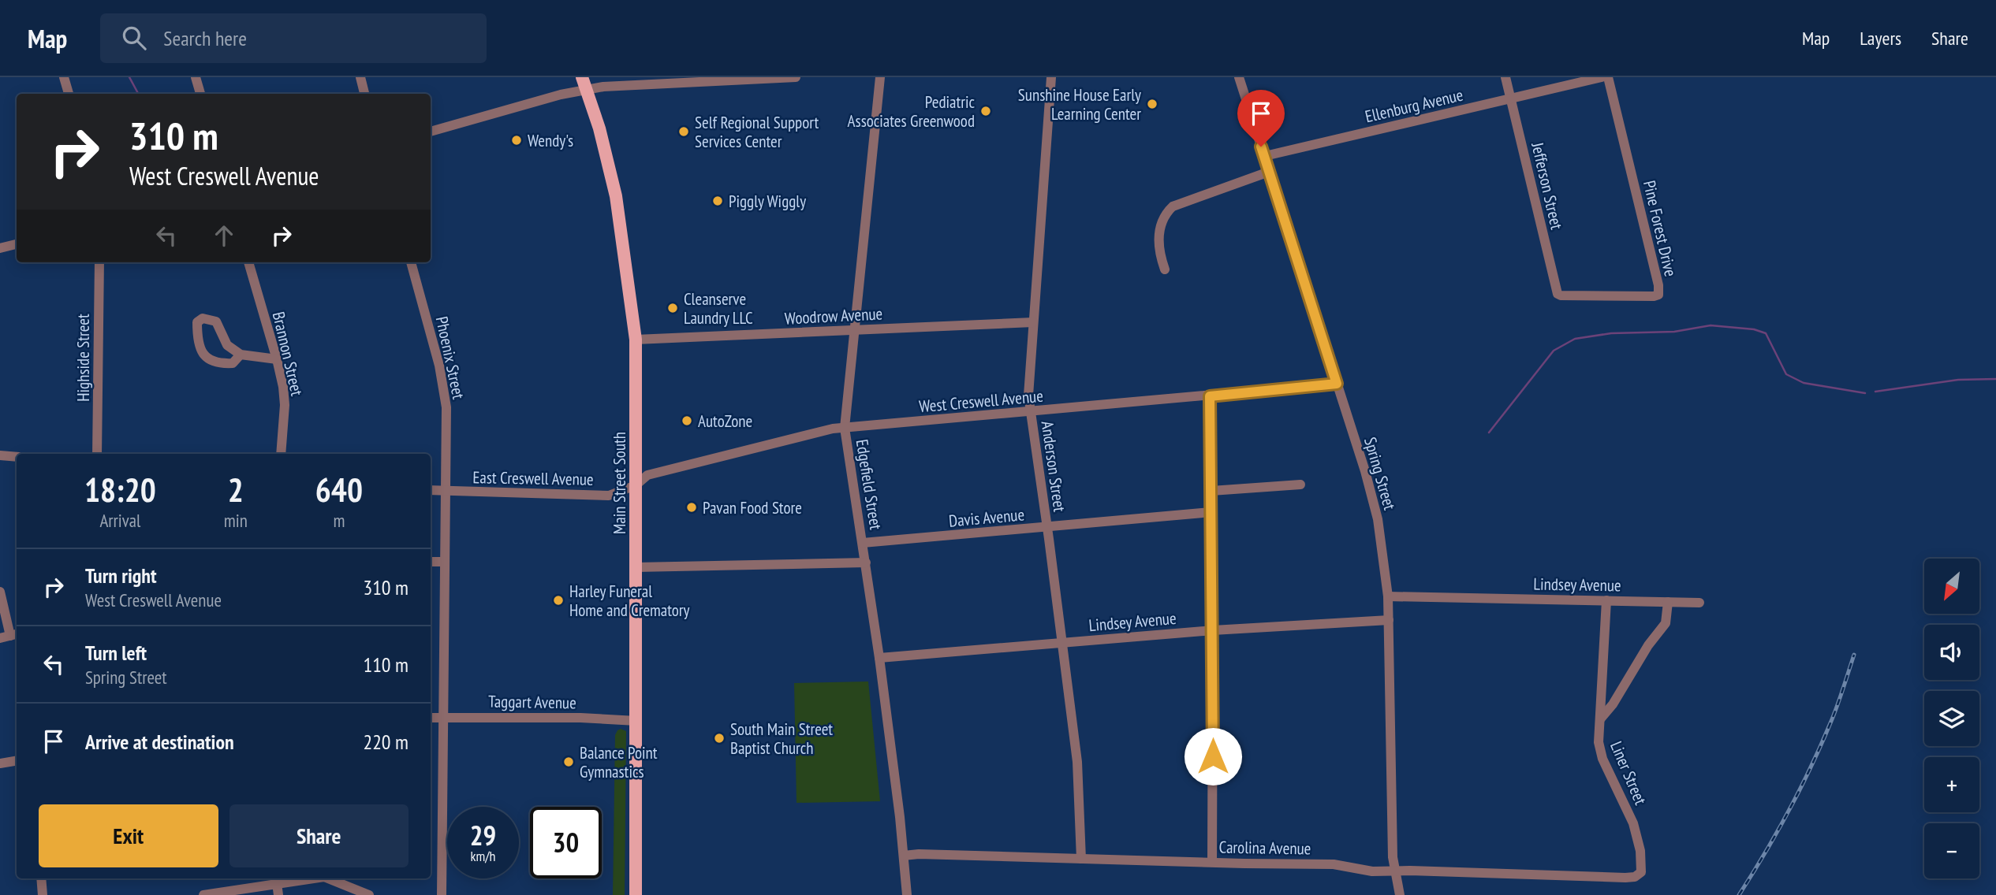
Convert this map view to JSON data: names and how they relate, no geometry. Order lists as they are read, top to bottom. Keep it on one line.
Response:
{"streets":{"main road":["Main Street South"],"street":["Ellenburg Avenue","Jefferson Street","Pine Forest Drive","Woodrow Avenue","Brannon Street","Highside Street","Phoenix Street","West Creswell Avenue","Anderson Street","Spring Street","East Creswell Avenue","Edgefield Street","Davis Avenue","Lindsey Avenue","Taggart Avenue","Liner Street","Carolina Avenue"]},"crossings":[["Ellenburg Avenue","Jefferson Street"],["Ellenburg Avenue","Spring Street"],["Jefferson Street","Pine Forest Drive"],["Woodrow Avenue","Anderson Street"],["Woodrow Avenue","Main Street South"],["Woodrow Avenue","Edgefield Street"],["Phoenix Street","East Creswell Avenue"],["Phoenix Street","Taggart Avenue"],["West Creswell Avenue","Anderson Street"],["West Creswell Avenue","Spring Street"],["West Creswell Avenue","East Creswell Avenue"],["West Creswell Avenue","Main Street South"],["West Creswell Avenue","Edgefield Street"],["Anderson Street","Davis Avenue"],["Anderson Street","Lindsey Avenue"],["Anderson Street","Carolina Avenue"],["Spring Street","Lindsey Avenue"],["Spring Street","Carolina Avenue"],["East Creswell Avenue","Main Street South"],["Main Street South","Taggart Avenue"],["Edgefield Street","Davis Avenue"],["Edgefield Street","Lindsey Avenue"],["Edgefield Street","Carolina Avenue"],["Lindsey Avenue","Liner Street"],["Liner Street","Carolina Avenue"]],"places":["Sunshine House Early Learning Center","Pediatric Associates Greenwood","Self Regional Support Services Center","Wendy's","Piggly Wiggly","Cleanserve Laundry LLC","AutoZone","Pavan Food Store","Harley Funeral Home and Crematory","South Main Street Baptist Church","Balance Point Gymnastics"],"north":"bottom left","page":{"header":"Map","search":"Search here","nav":["Map","Layers","Share"],"turn":["310 m","West Creswell Avenue"],"eta":["18:20","Arrival","2","min","640","m"],"list":[{"name":"Turn right","note":"West Creswell Avenue","value":"310 m"},{"name":"Turn left","note":"Spring Street","value":"110 m"},{"name":"Arrive at destination","value":"220 m"}],"map_buttons":["+","−"],"buttons":["Exit","Share"],"speed":"29 km/h","limit":"30"}}
